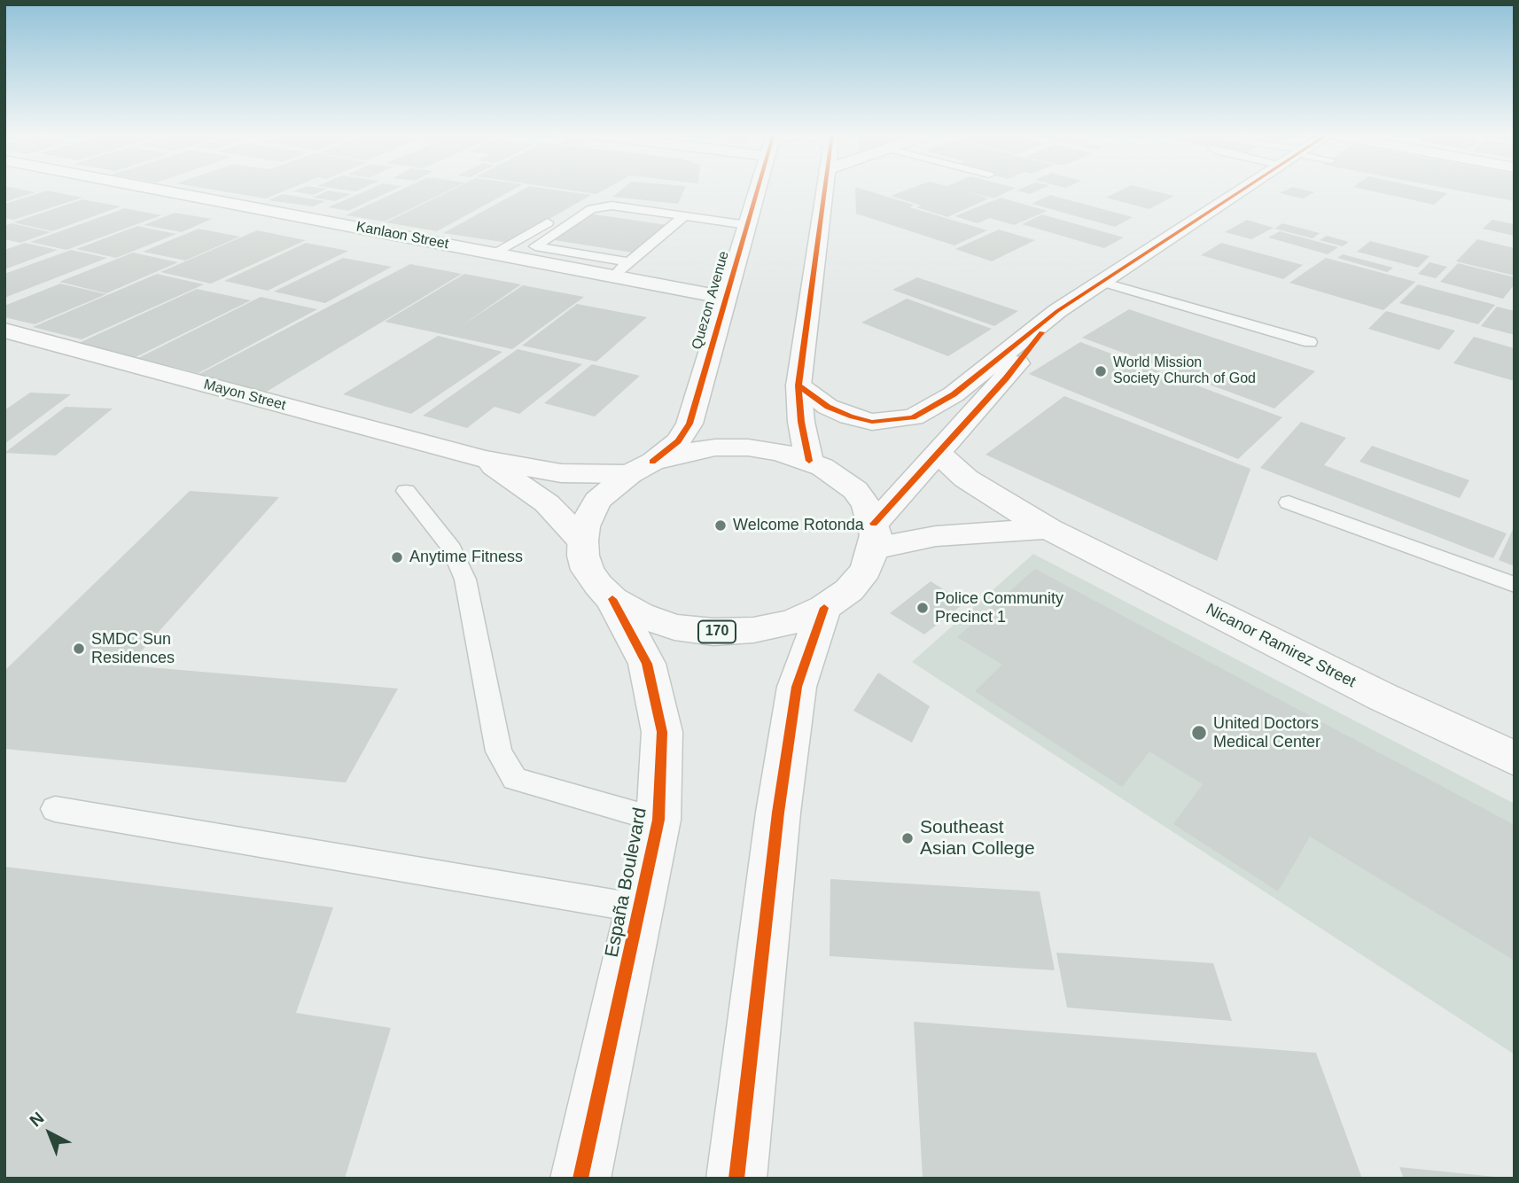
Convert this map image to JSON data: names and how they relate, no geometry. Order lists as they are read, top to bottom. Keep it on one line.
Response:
{"streets":{"main road":["Quezon Avenue","Mayon Street","170","Nicanor Ramirez Street","España Boulevard"],"street":["Kanlaon Street"]},"crossings":[["Kanlaon Street","Quezon Avenue"],["Quezon Avenue","Mayon Street"],["Quezon Avenue","170"],["Mayon Street","170"],["170","España Boulevard"]],"places":["World Mission Society Church of God","Welcome Rotonda","Anytime Fitness","Police Community Precinct 1","SMDC Sun Residences","United Doctors Medical Center","Southeast Asian College"],"north":"top left"}
